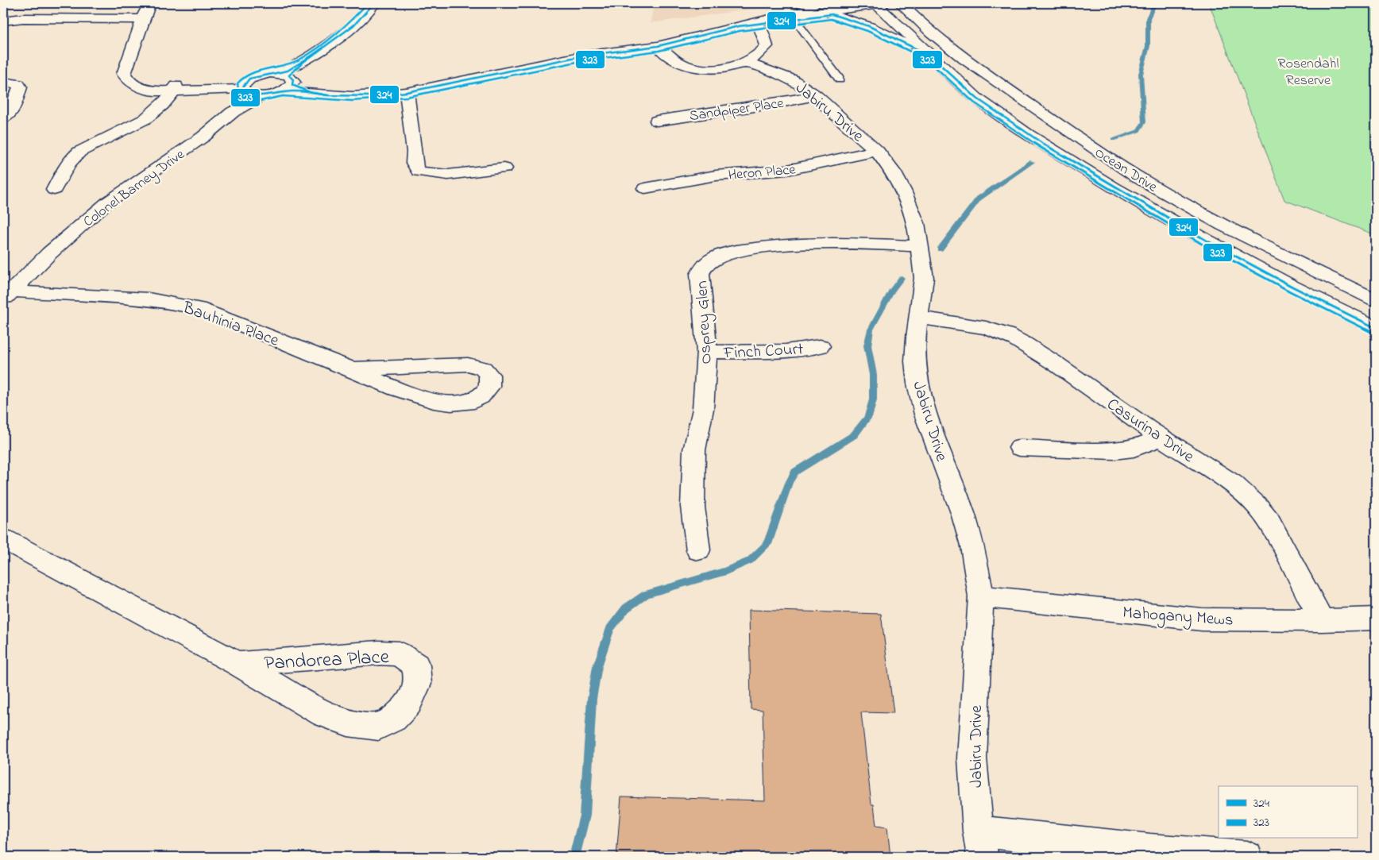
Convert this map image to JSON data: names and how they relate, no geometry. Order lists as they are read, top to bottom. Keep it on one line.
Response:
{"streets":{"street":["Sandpiper Place","Jabiru Drive","Ocean Drive","Heron Place","Colonel Barney Drive","Osprey Glen","Bauhinia Place","Finch Court","Casurina Drive","Mahogany Mews","Pandorea Place"]},"crossings":[["Sandpiper Place","Jabiru Drive"],["Jabiru Drive","Heron Place"],["Jabiru Drive","Osprey Glen"],["Jabiru Drive","Casurina Drive"],["Jabiru Drive","Mahogany Mews"],["Colonel Barney Drive","Bauhinia Place"],["Osprey Glen","Finch Court"],["Casurina Drive","Mahogany Mews"]],"parks":["Rosendahl Reserve"],"lines":["transit line 324","transit line 323"],"legend":["324","323"]}
